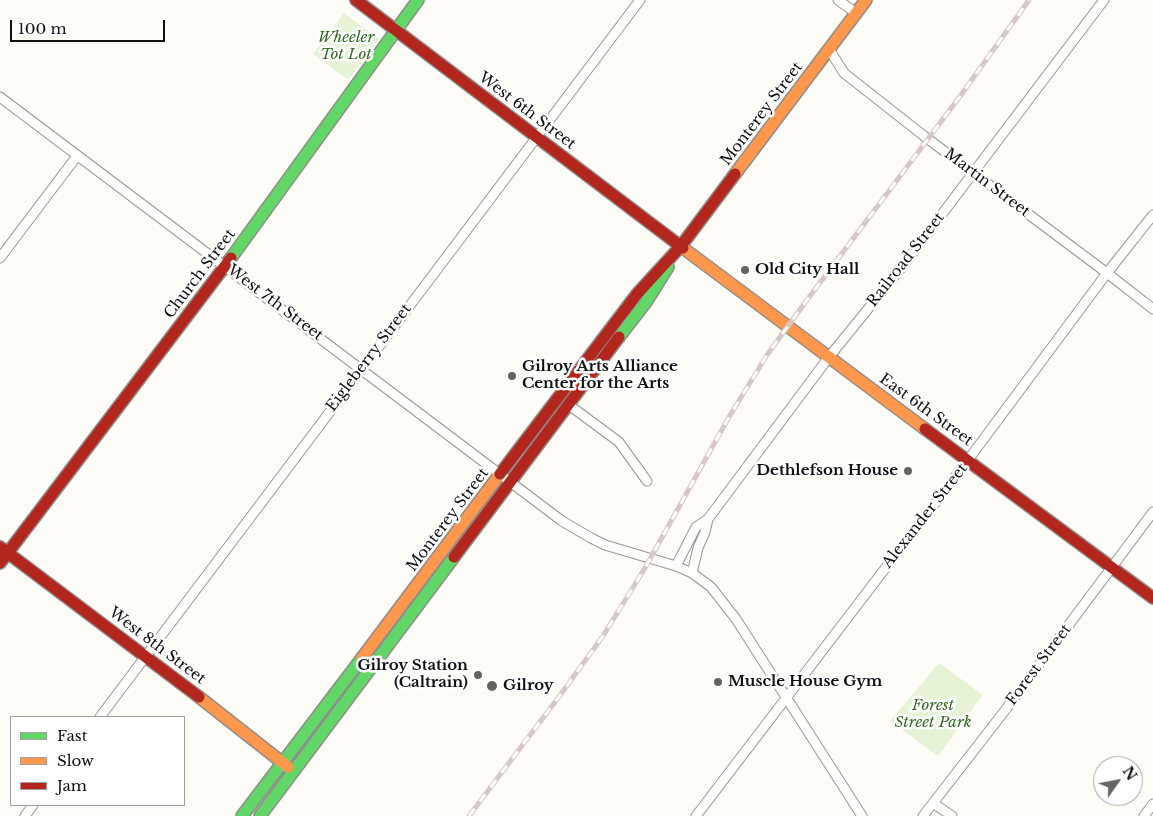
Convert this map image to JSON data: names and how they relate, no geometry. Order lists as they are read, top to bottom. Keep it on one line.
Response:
{"streets":{"street":["West 6th Street","Monterey Street","Martin Street","Railroad Street","Church Street","West 7th Street","Eigleberry Street","East 6th Street","Alexander Street","West 8th Street","Forest Street"]},"crossings":[["West 6th Street","Monterey Street"],["West 6th Street","Church Street"],["West 6th Street","Eigleberry Street"],["West 6th Street","East 6th Street"],["Monterey Street","Martin Street"],["Monterey Street","West 7th Street"],["Monterey Street","East 6th Street"],["Monterey Street","West 8th Street"],["Martin Street","Railroad Street"],["Martin Street","Alexander Street"],["Railroad Street","West 7th Street"],["Railroad Street","East 6th Street"],["Church Street","West 7th Street"],["Church Street","West 8th Street"],["West 7th Street","Eigleberry Street"],["West 7th Street","Alexander Street"],["Eigleberry Street","West 8th Street"],["East 6th Street","Alexander Street"],["East 6th Street","Forest Street"]],"parks":["Wheeler Tot Lot","Forest Street Park"],"places":["Old City Hall","Gilroy Arts Alliance Center for the Arts","Dethlefson House","Gilroy Station (Caltrain)","Muscle House Gym","Gilroy"],"legend":["Fast","Slow","Jam"],"scale_bar":"100 m","north":"top right"}
